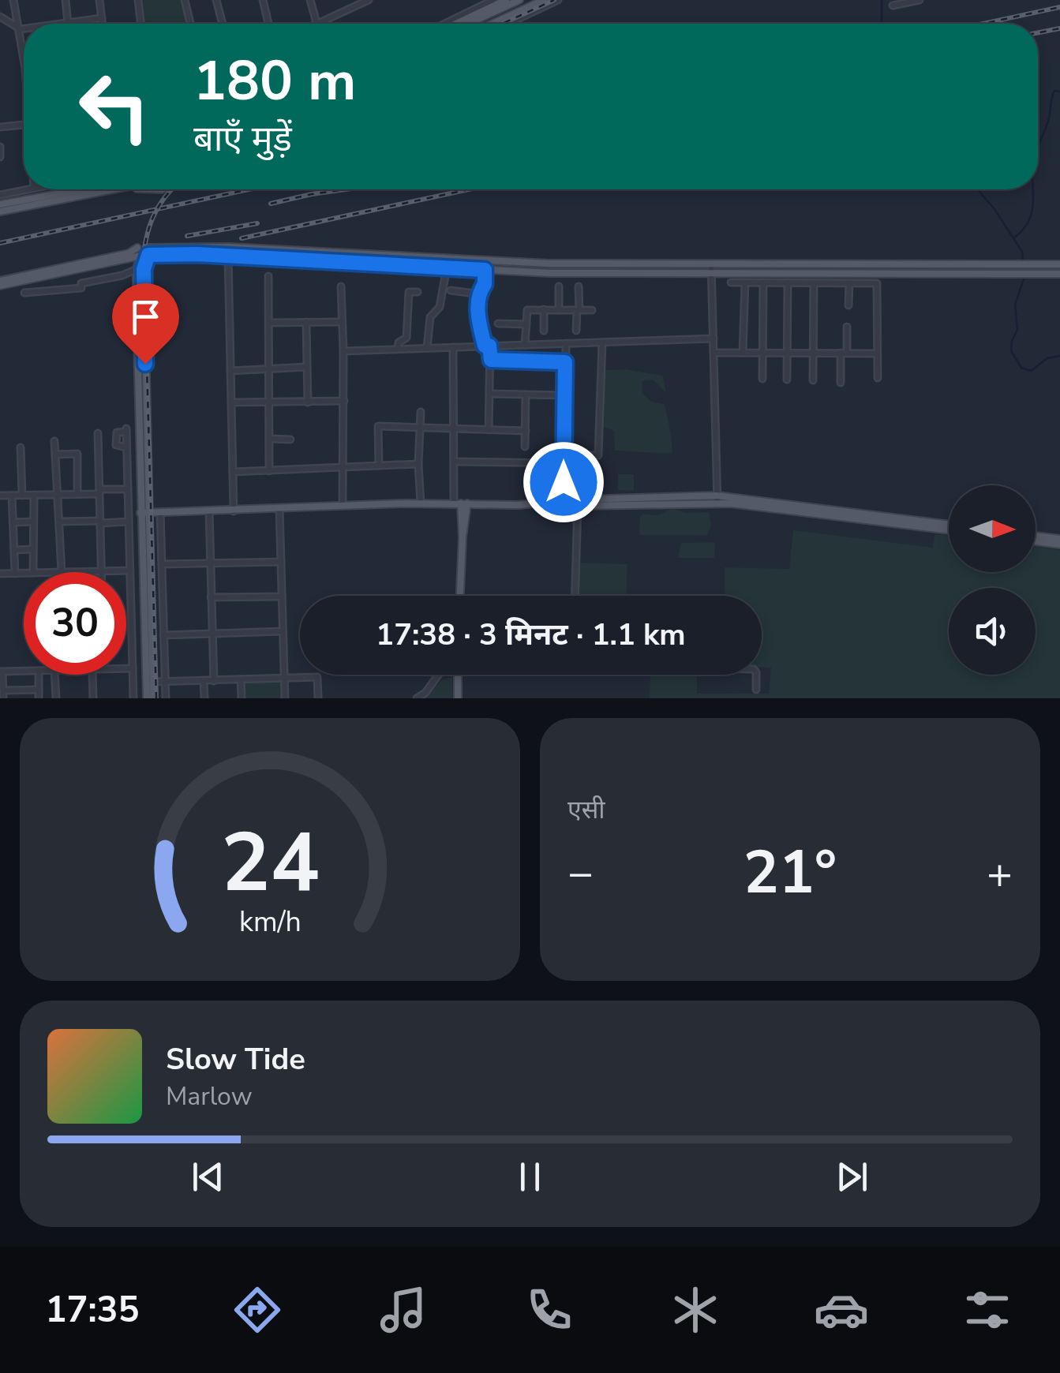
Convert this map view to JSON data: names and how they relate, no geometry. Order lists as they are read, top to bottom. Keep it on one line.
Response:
{"north":"right","page":{"turn":["180 m","बाएँ मुड़ें"],"limit":"30","trip":"17:38 · 3 मिनट · 1.1 km","tile":"एसी","heat":["−","21°","+"],"song":["Slow Tide","Marlow"],"tabs":"17:35","gauge":["24","km/h"]}}
